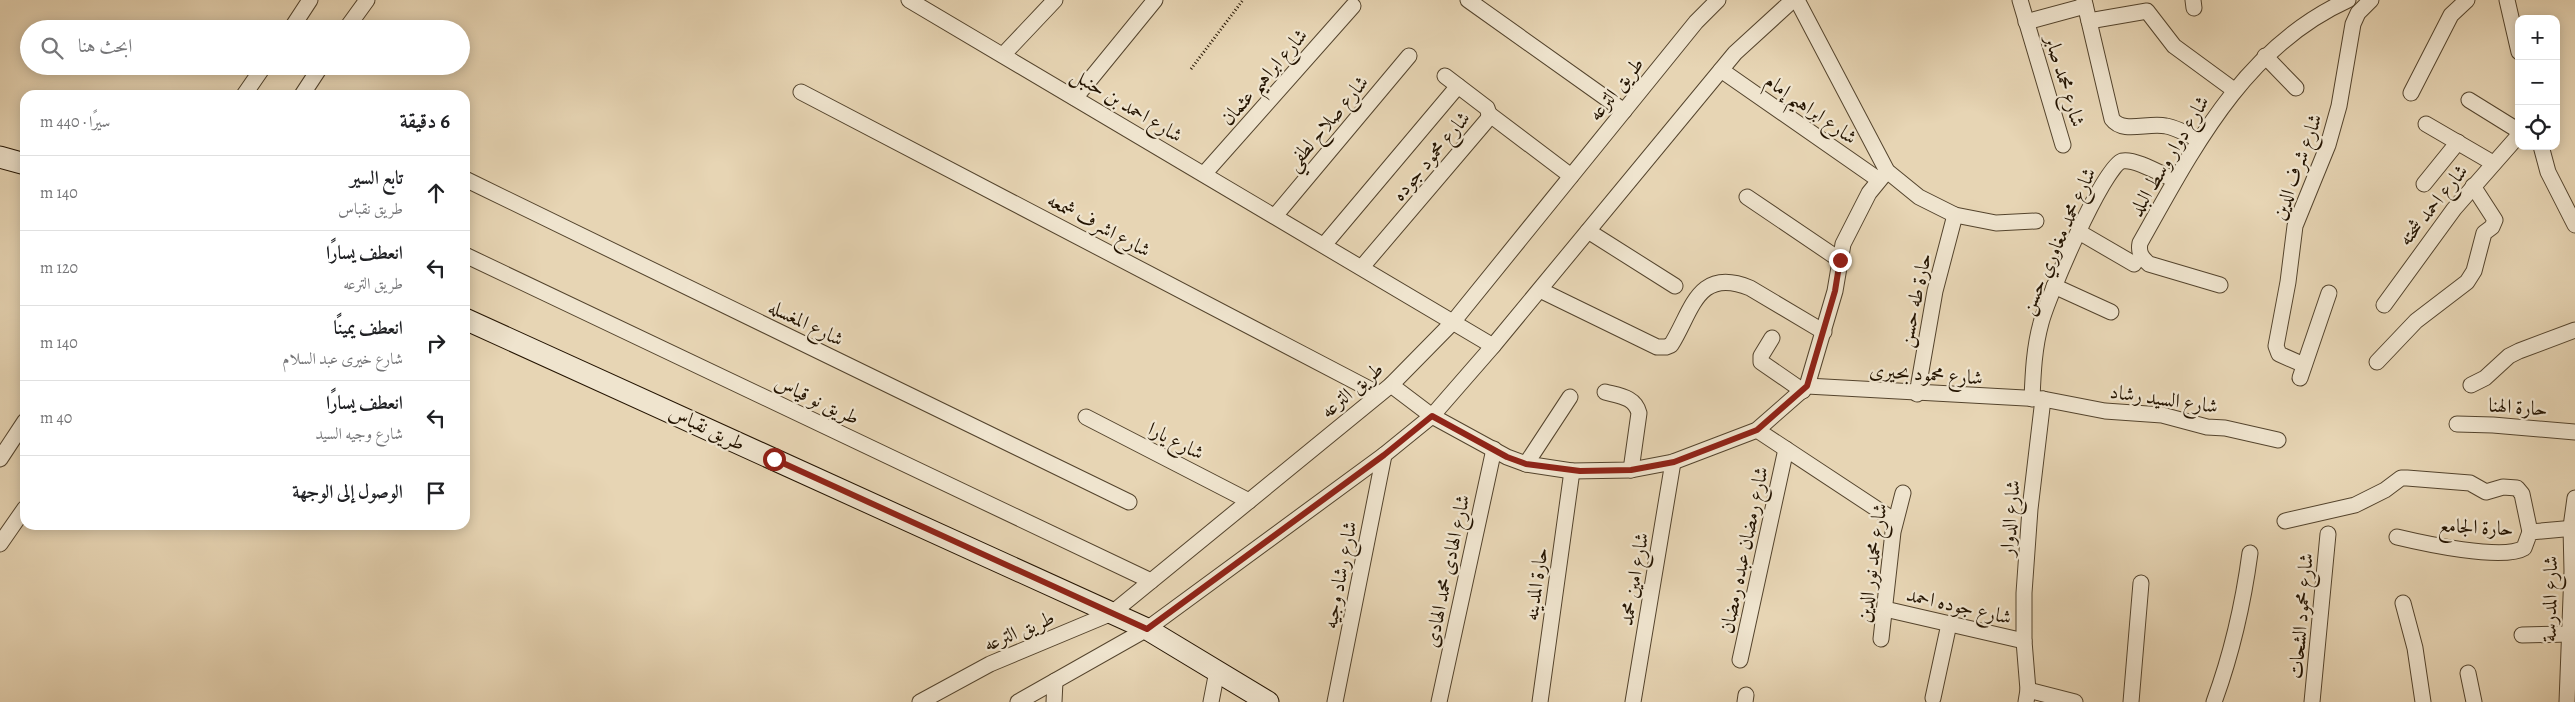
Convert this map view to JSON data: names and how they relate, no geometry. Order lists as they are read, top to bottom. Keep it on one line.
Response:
{"streets":{"street":["شارع ابراهيم عثمان","شارع محمد صابر","طريق الترعه","شارع احمد بن حنبل","شارع ابراهيم إمام","شارع صلاح لطفي","شارع محمود جوده","شارع دوار وسط البلد","شارع شرف الدين","شارع احمد شحته","شارع اشرف شمعه","شارع محمد مغاوري حسن","حارة طه حسن","شارع المغسله","شارع محمود بحيرى","شارع السيد رشاد","طريق نو قياس","حارة الهنا","طريق نقباس","شارع يارا","شارع الدوار","حارة الجامع","شارع رمضان عبده رمضان","شارع محمد نور الدين","شارع الهادى محمد الهادى","شارع رشاد وجيه","شارع امين محمد","حارة المدينه","شارع المدرسة","شارع جوده احمد","شارع محمود الشحات"]},"crossings":[["شارع ابراهيم عثمان","شارع احمد بن حنبل"],["طريق الترعه","شارع احمد بن حنبل"],["طريق الترعه","شارع اشرف شمعه"],["طريق الترعه","طريق نو قياس"],["طريق الترعه","طريق نقباس"],["طريق الترعه","شارع يارا"],["شارع احمد بن حنبل","شارع صلاح لطفي"],["شارع احمد بن حنبل","شارع محمود جوده"],["شارع ابراهيم إمام","حارة طه حسن"],["شارع دوار وسط البلد","شارع محمد مغاوري حسن"],["شارع اشرف شمعه","شارع محمود بحيرى"],["شارع اشرف شمعه","شارع الهادى محمد الهادى"],["شارع اشرف شمعه","شارع امين محمد"],["شارع اشرف شمعه","حارة المدينه"],["شارع محمد مغاوري حسن","شارع محمود بحيرى"],["شارع محمد مغاوري حسن","شارع السيد رشاد"],["شارع محمد مغاوري حسن","شارع الدوار"],["حارة طه حسن","شارع محمود بحيرى"],["شارع محمود بحيرى","شارع السيد رشاد"],["شارع محمود بحيرى","شارع الدوار"],["شارع السيد رشاد","شارع الدوار"],["شارع الدوار","شارع جوده احمد"],["حارة الجامع","شارع المدرسة"],["شارع محمد نور الدين","شارع جوده احمد"]],"page":{"map_buttons":["+","−"],"search":"ابحث هنا","heading":["6 دقيقة","سيرًا · 440 m"],"list":[["تابع السير","طريق نقباس","140 m"],["انعطف يسارًا","طريق الترعه","120 m"],["انعطف يمينًا","شارع خيرى عبد السلام","140 m"],["انعطف يسارًا","شارع وجيه السيد","40 m"],"الوصول إلى الوجهة"]}}
